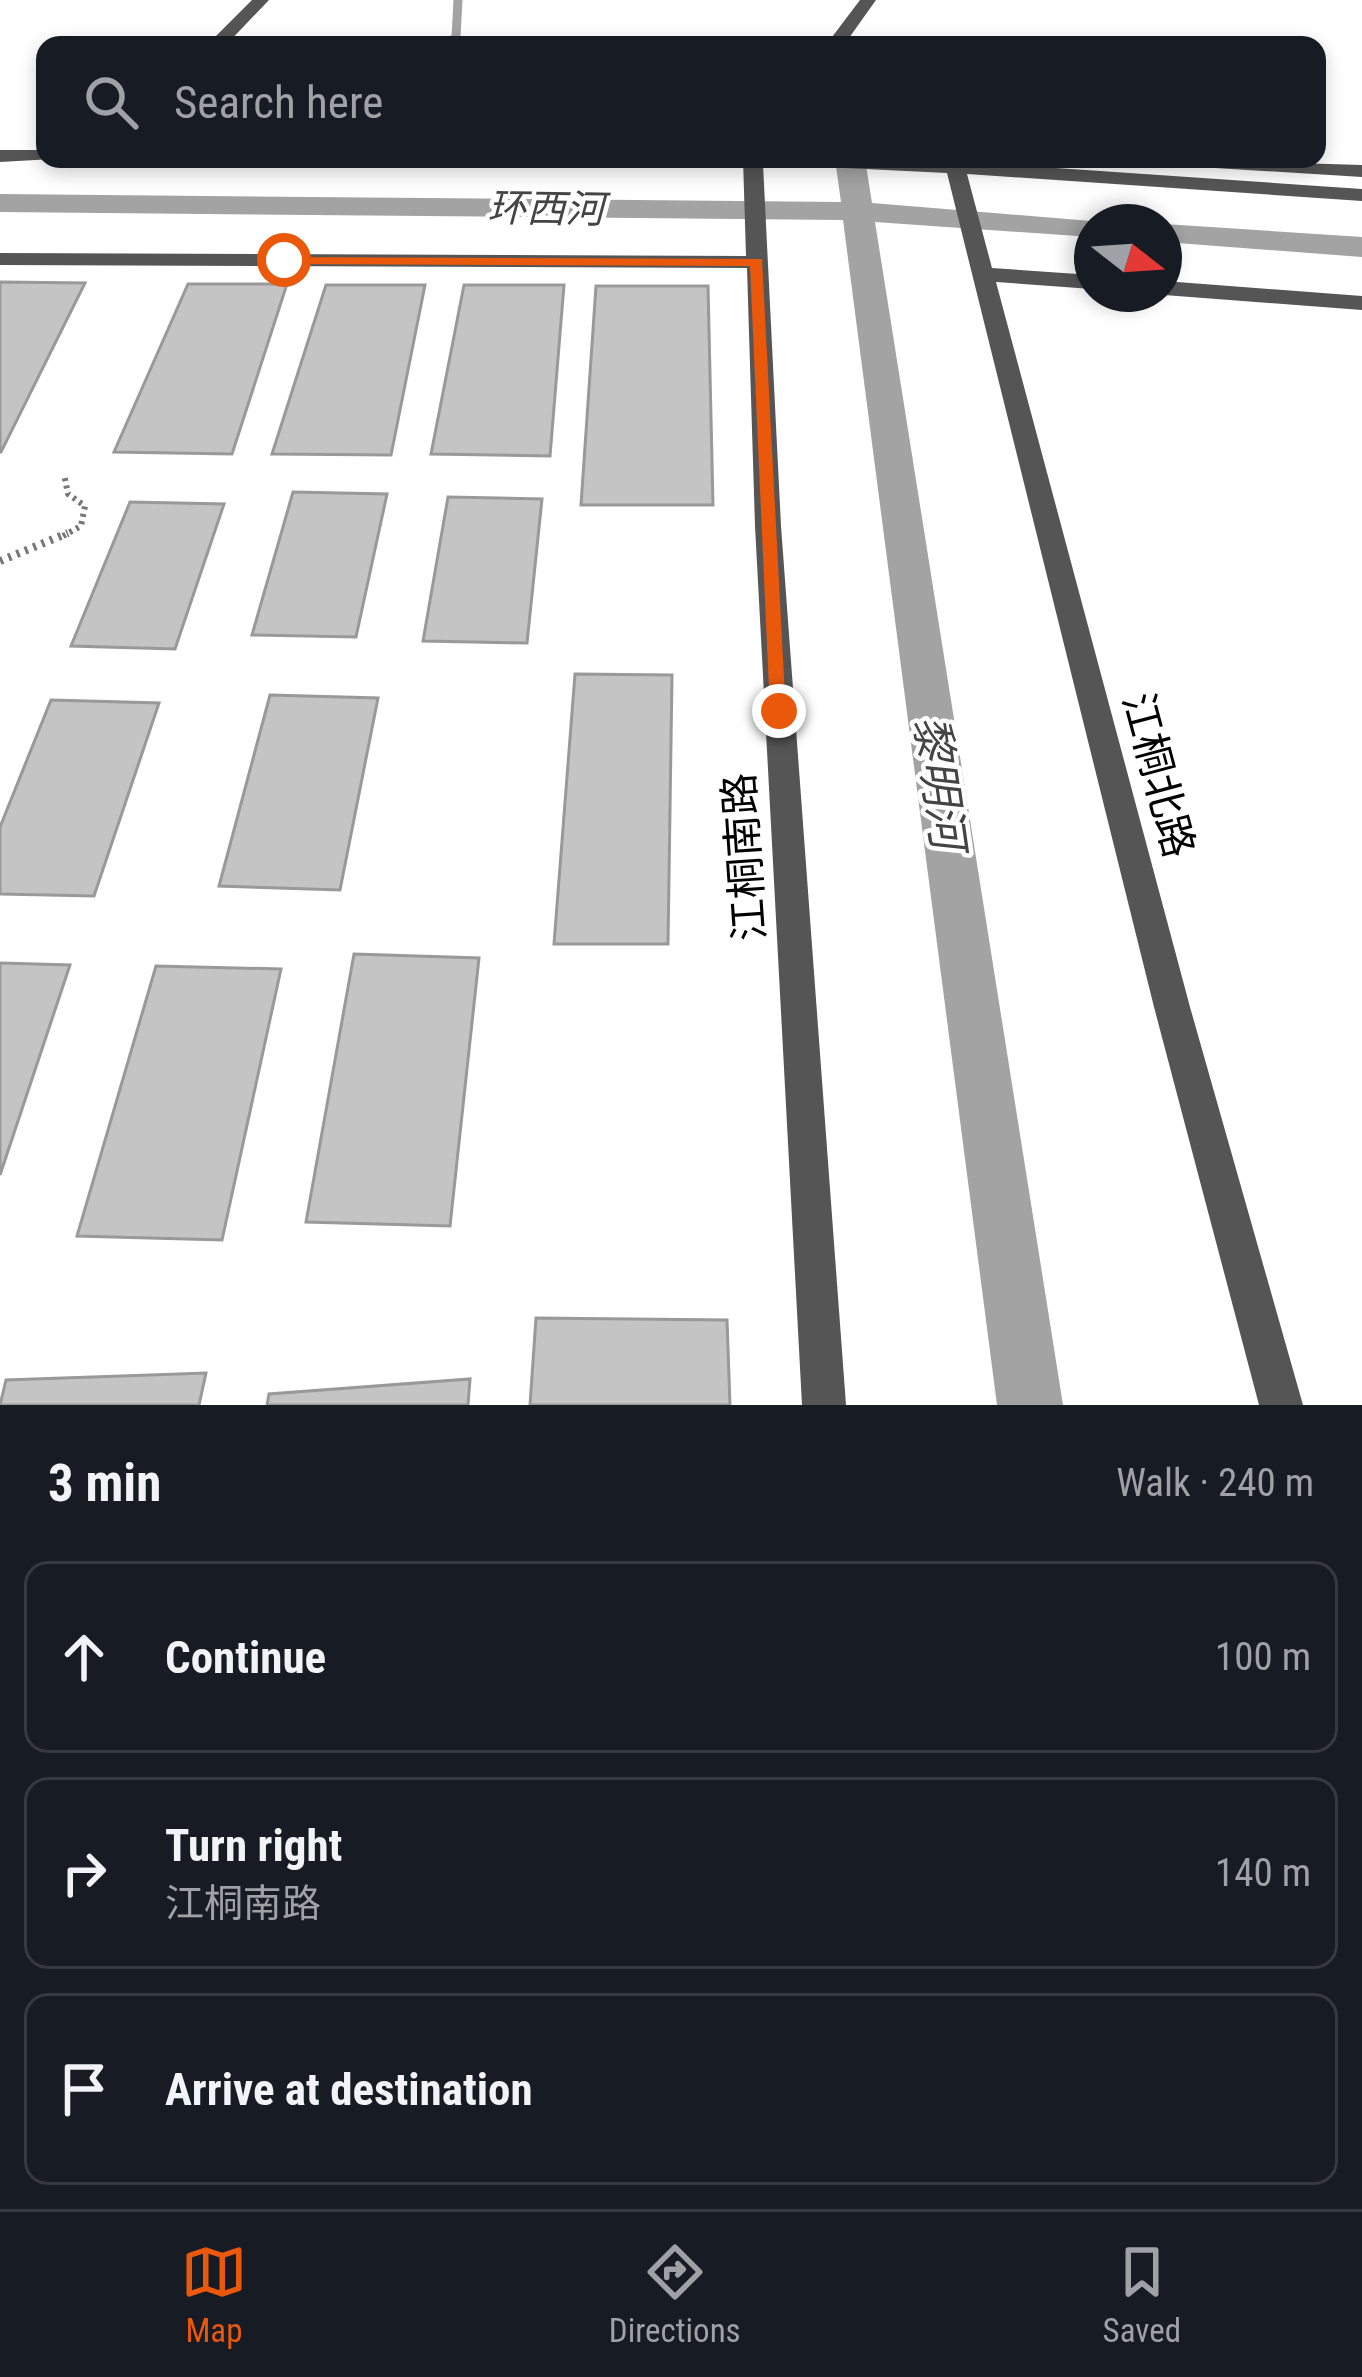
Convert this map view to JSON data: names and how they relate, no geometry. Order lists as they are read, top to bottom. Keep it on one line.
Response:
{"streets":{"street":["江桐北路","江桐南路"]},"water":["环西河","黎明河"],"north":"right","page":{"search":"Search here","heading":["3 min","Walk · 240 m"],"list":[["Continue","100 m"],["Turn right","江桐南路","140 m"],"Arrive at destination"],"nav":["Map","Directions","Saved"]}}
